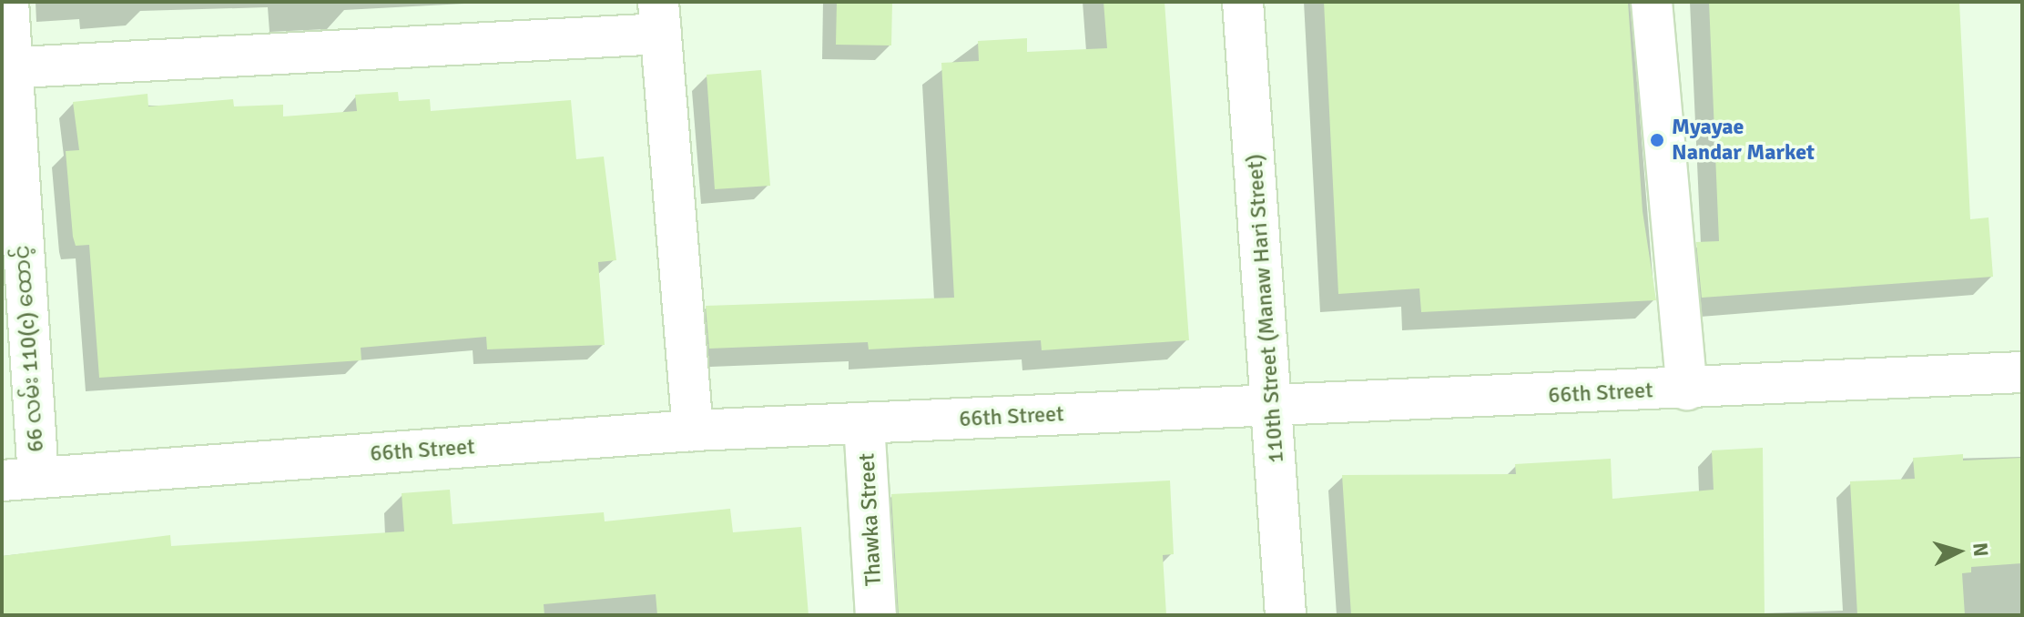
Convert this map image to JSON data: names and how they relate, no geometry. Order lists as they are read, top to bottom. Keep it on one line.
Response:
{"streets":{"street":["110th Street (Manaw Hari Street)","66 လမ်း 110(c) ထောင့်","66th Street","Thawka Street"]},"crossings":[["110th Street (Manaw Hari Street)","66th Street"],["66 လမ်း 110(c) ထောင့်","66th Street"],["66th Street","Thawka Street"]],"places":["Myayae Nandar Market"],"north":"right"}
